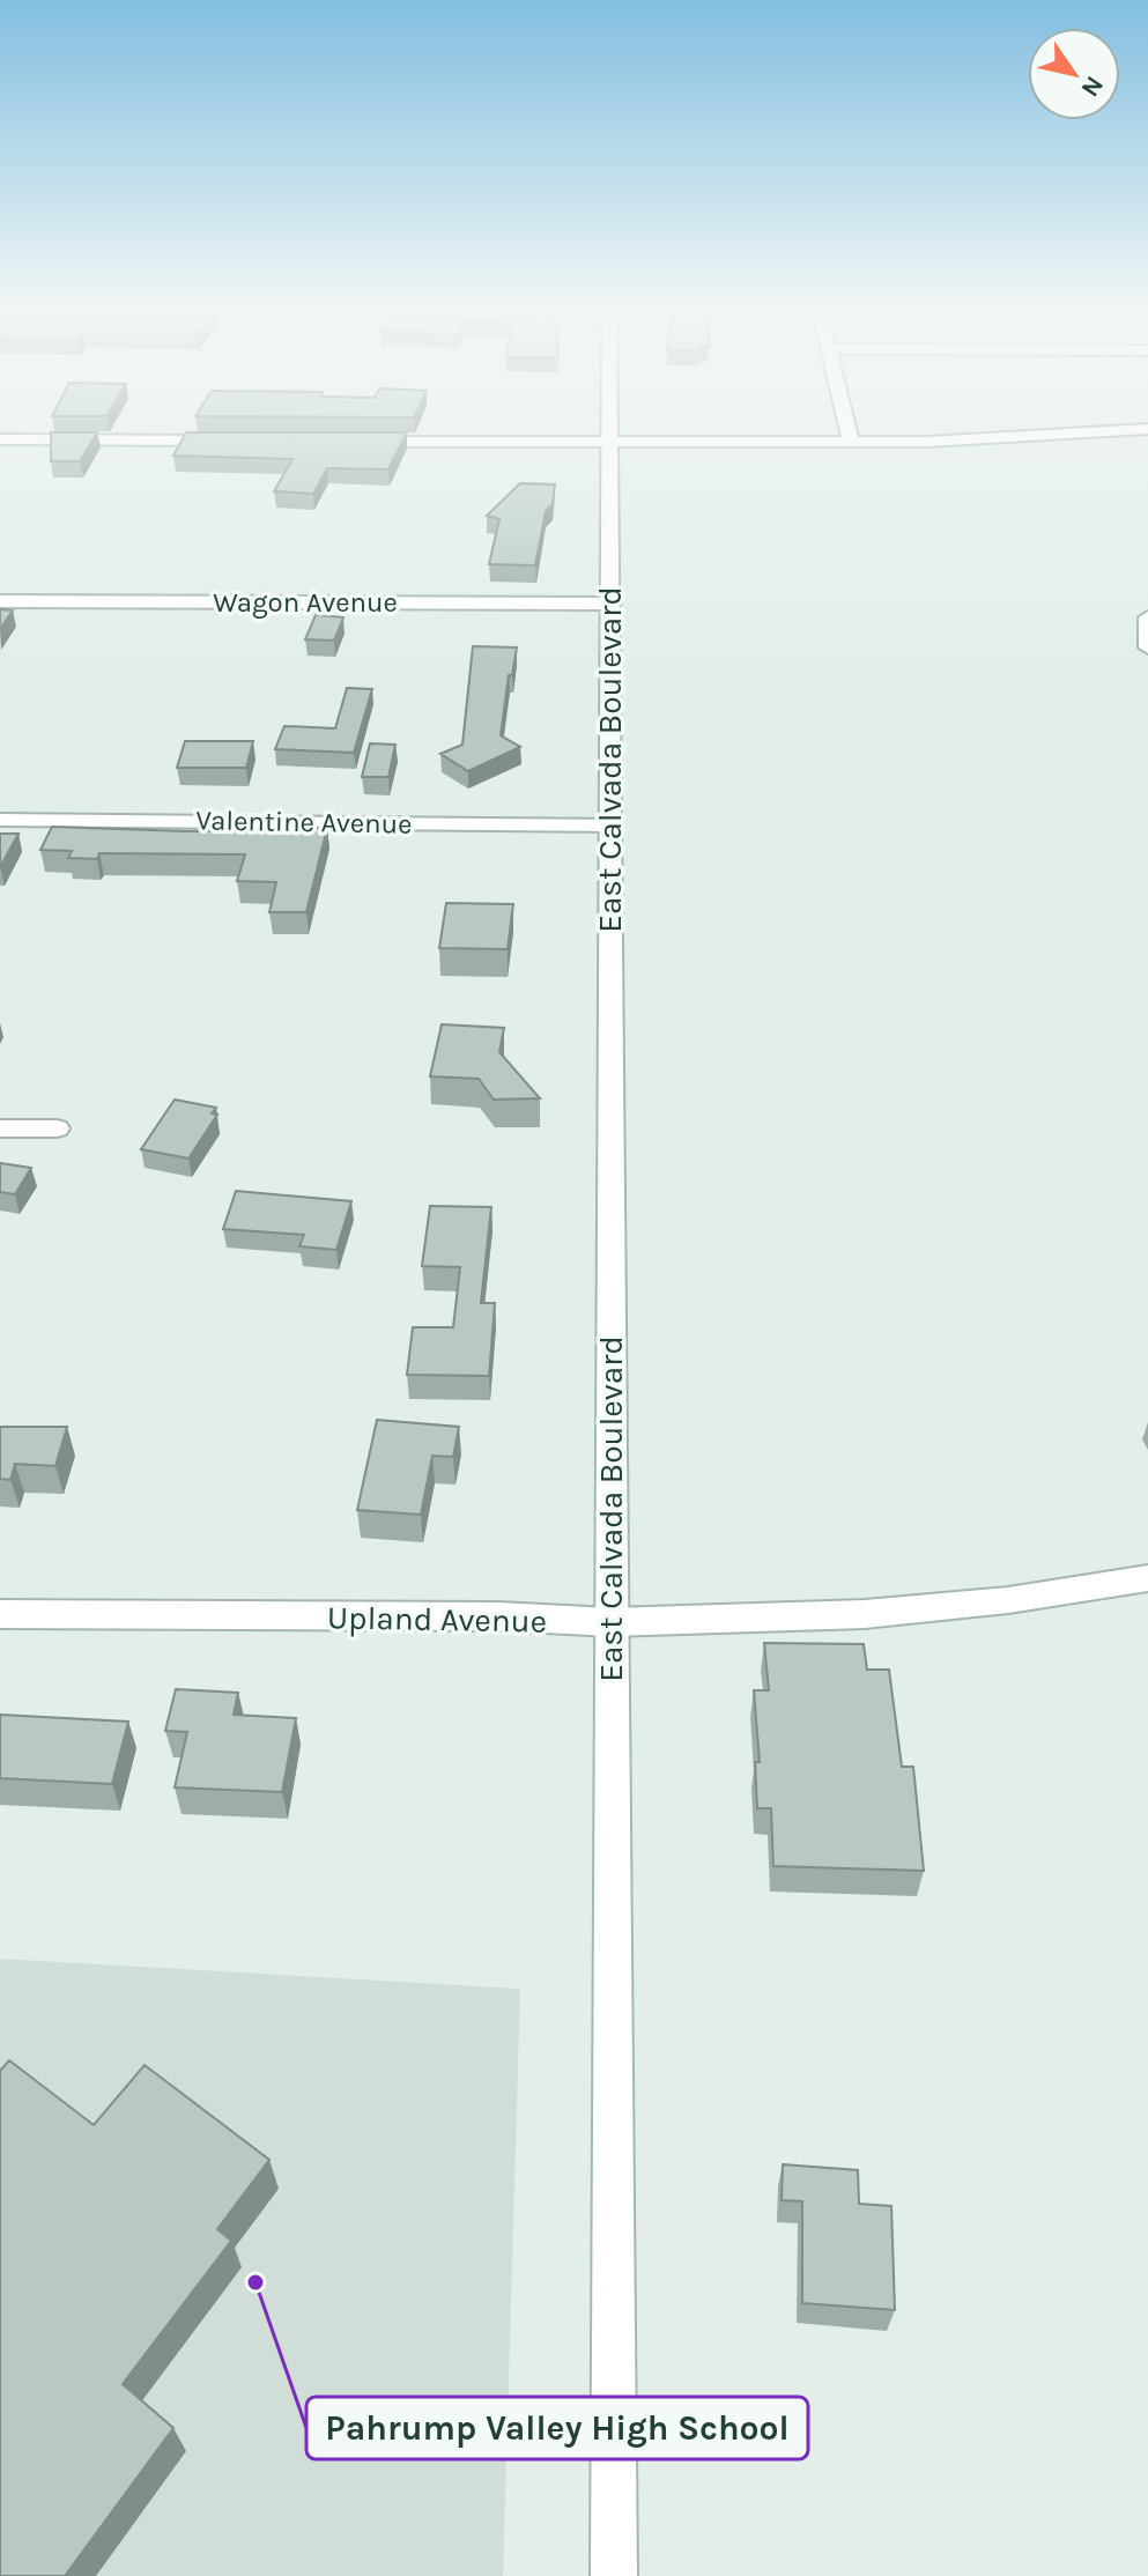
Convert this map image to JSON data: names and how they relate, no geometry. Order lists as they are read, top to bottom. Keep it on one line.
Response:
{"streets":{"street":["Wagon Avenue","East Calvada Boulevard","Valentine Avenue","Upland Avenue"]},"crossings":[["Wagon Avenue","East Calvada Boulevard"],["East Calvada Boulevard","Valentine Avenue"],["East Calvada Boulevard","Upland Avenue"]],"places":["Pahrump Valley High School"],"north":"bottom right"}
